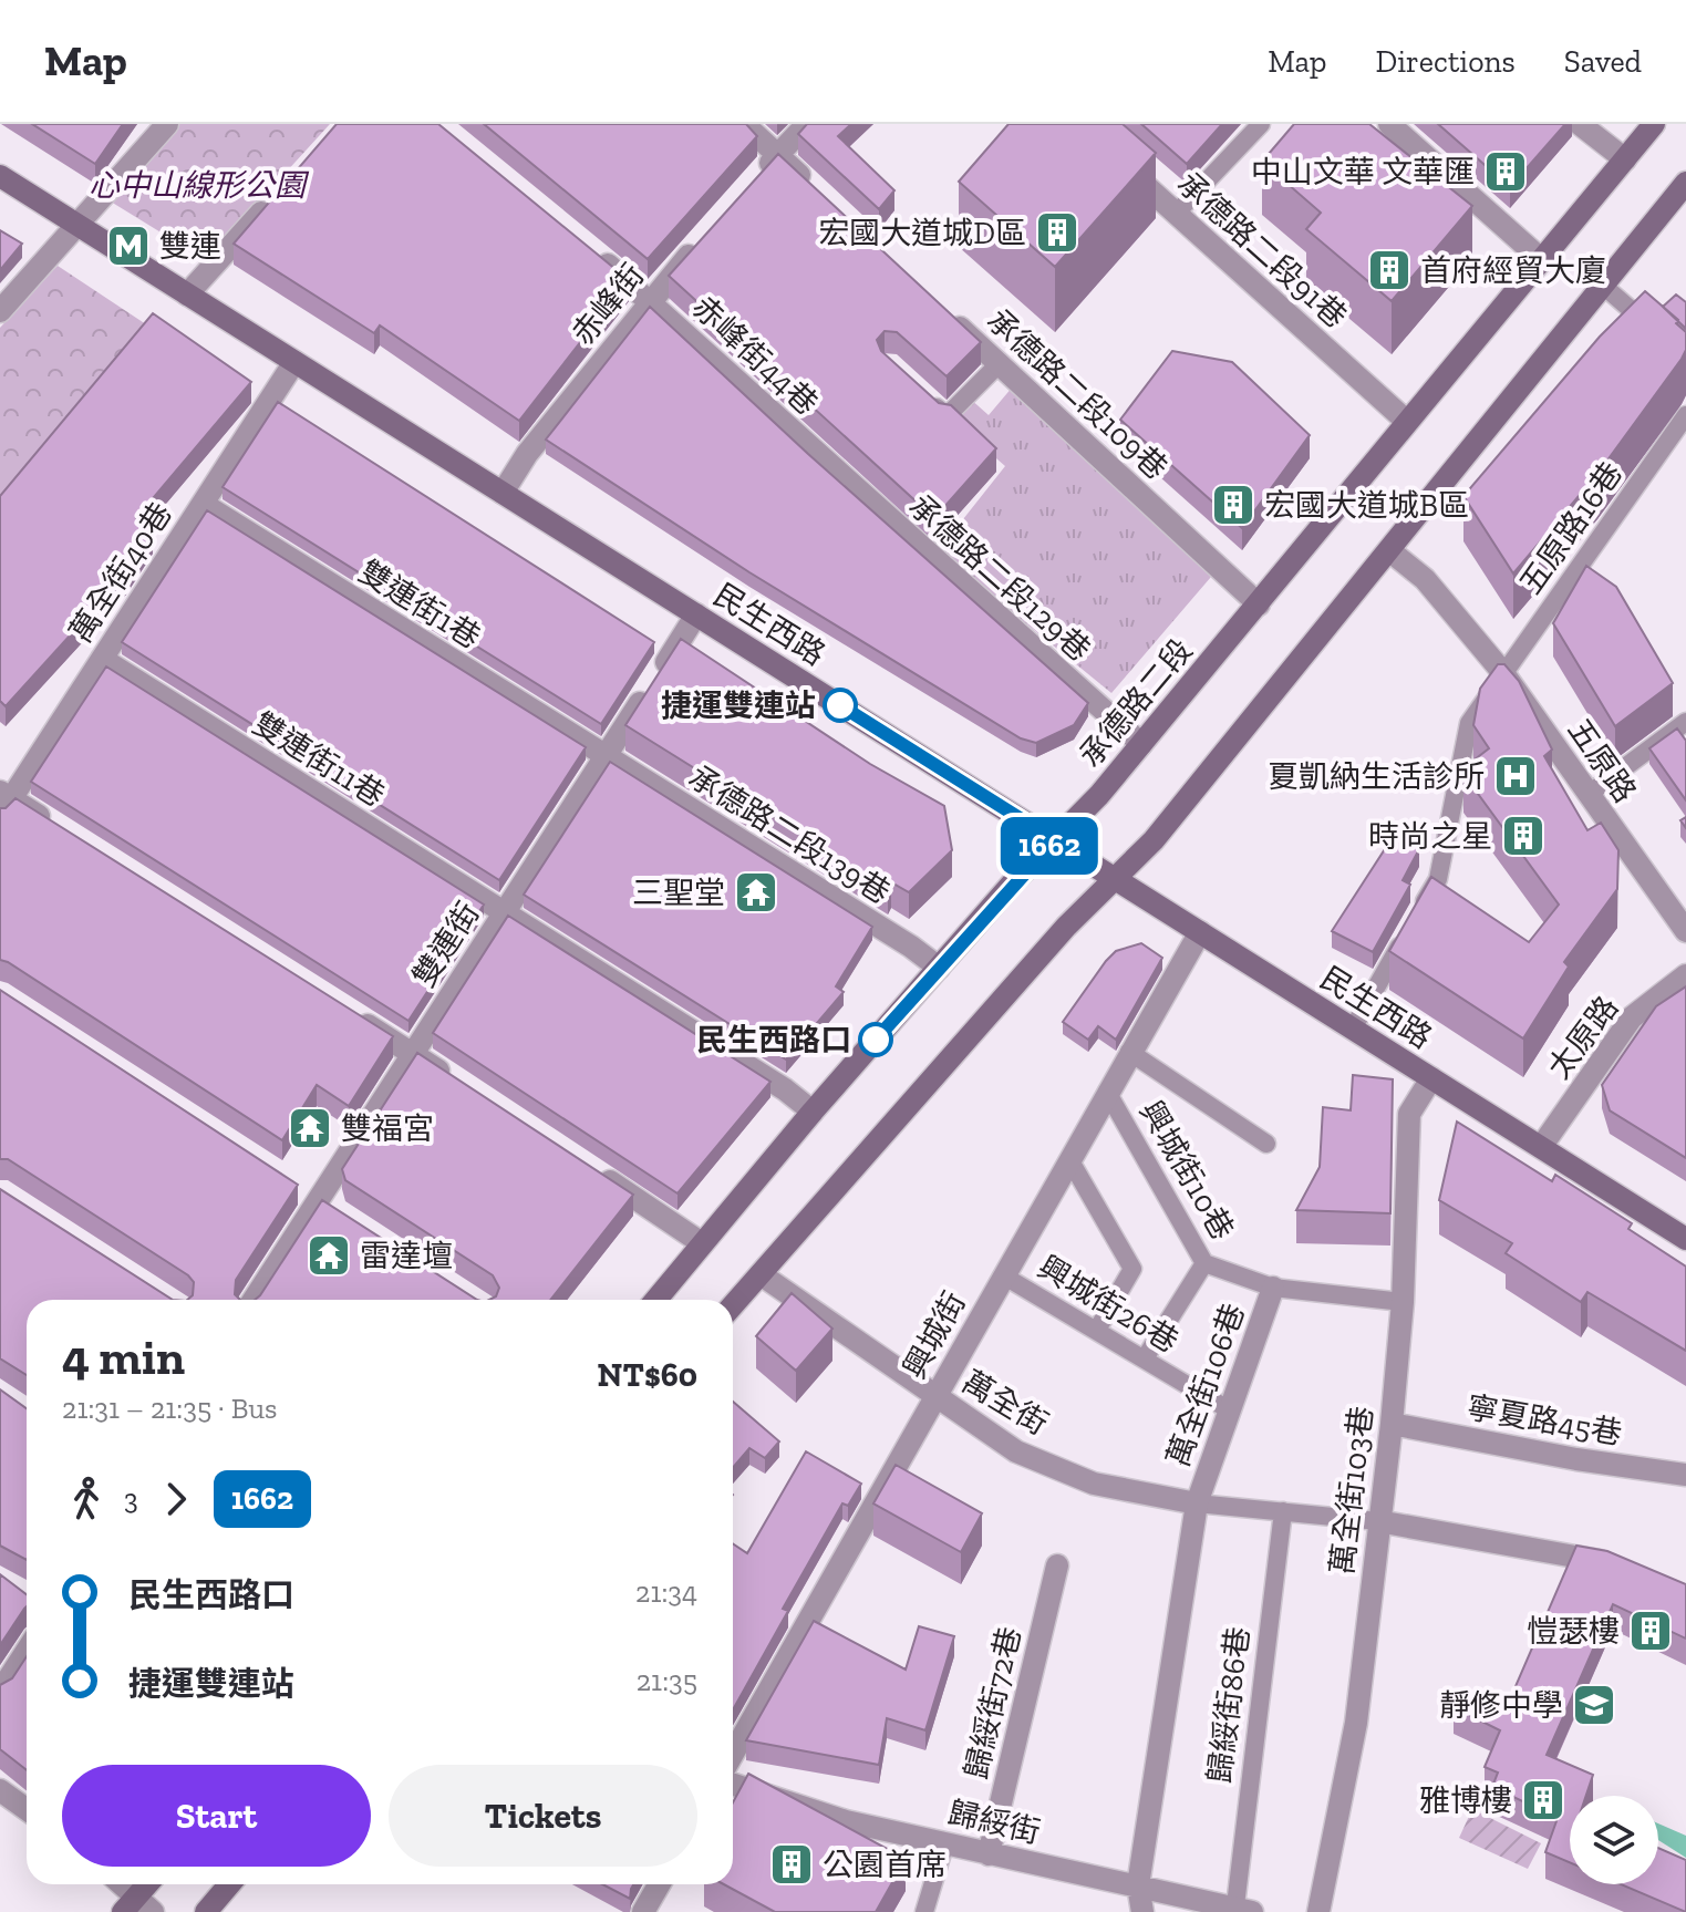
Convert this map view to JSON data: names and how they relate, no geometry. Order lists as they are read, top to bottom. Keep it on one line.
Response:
{"streets":{"main road":["民生西路","承德路二段"],"street":["承德路二段91巷","赤峰街","赤峰街44巷","承德路二段109巷","萬全街40巷","承德路二段129巷","雙連街1巷","雙連街11巷","五原路","承德路二段139巷","雙連街","太原路","興城街","萬全街106巷","萬全街","寧夏路45巷","萬全街103巷","歸綏街72巷","歸綏街86巷","歸綏街"],"lane":["五原路16巷","興城街10巷","興城街26巷"]},"crossings":[["承德路二段91巷","承德路二段"],["赤峰街","赤峰街44巷"],["赤峰街","民生西路"],["赤峰街44巷","承德路二段129巷"],["承德路二段109巷","承德路二段"],["五原路16巷","民生西路"],["五原路16巷","五原路"],["萬全街40巷","雙連街1巷"],["萬全街40巷","民生西路"],["萬全街40巷","雙連街11巷"],["承德路二段129巷","承德路二段"],["雙連街1巷","承德路二段139巷"],["雙連街1巷","雙連街"],["民生西路","承德路二段"],["民生西路","雙連街"],["民生西路","太原路"],["民生西路","興城街"],["民生西路","萬全街103巷"],["承德路二段","雙連街11巷"],["承德路二段","承德路二段139巷"],["雙連街11巷","雙連街"],["承德路二段139巷","雙連街"],["興城街10巷","興城街"],["興城街10巷","萬全街106巷"],["興城街10巷","萬全街103巷"],["興城街26巷","興城街"],["興城街26巷","萬全街106巷"],["興城街","萬全街"],["萬全街106巷","萬全街"],["萬全街106巷","歸綏街86巷"],["萬全街","歸綏街86巷"],["寧夏路45巷","萬全街103巷"],["歸綏街72巷","歸綏街"],["歸綏街86巷","歸綏街"]],"parks":["心中山線形公園"],"places":{"building":["中山文華 文華匯","宏國大道城D區","首府經貿大廈","宏國大道城B區","時尚之星","愷瑟樓","雅博樓","公園首席"],"metro station":["雙連"],"other":["捷運雙連站","民生西路口"],"hospital":["夏凱納生活診所"],"temple":["三聖堂","雙福宮","雷達壇"],"school or university":["靜修中學"]},"lines":["bus line 1662"],"page":{"header":"Map","nav":["Map","Directions","Saved"],"on_map":"1662","heading":["4 min","21:31 – 21:35 · Bus","NT$60"],"legs":["3","1662"],"list":[{"name":"民生西路口","value":"21:34"},{"name":"捷運雙連站","value":"21:35"}],"buttons":["Start","Tickets"]}}
